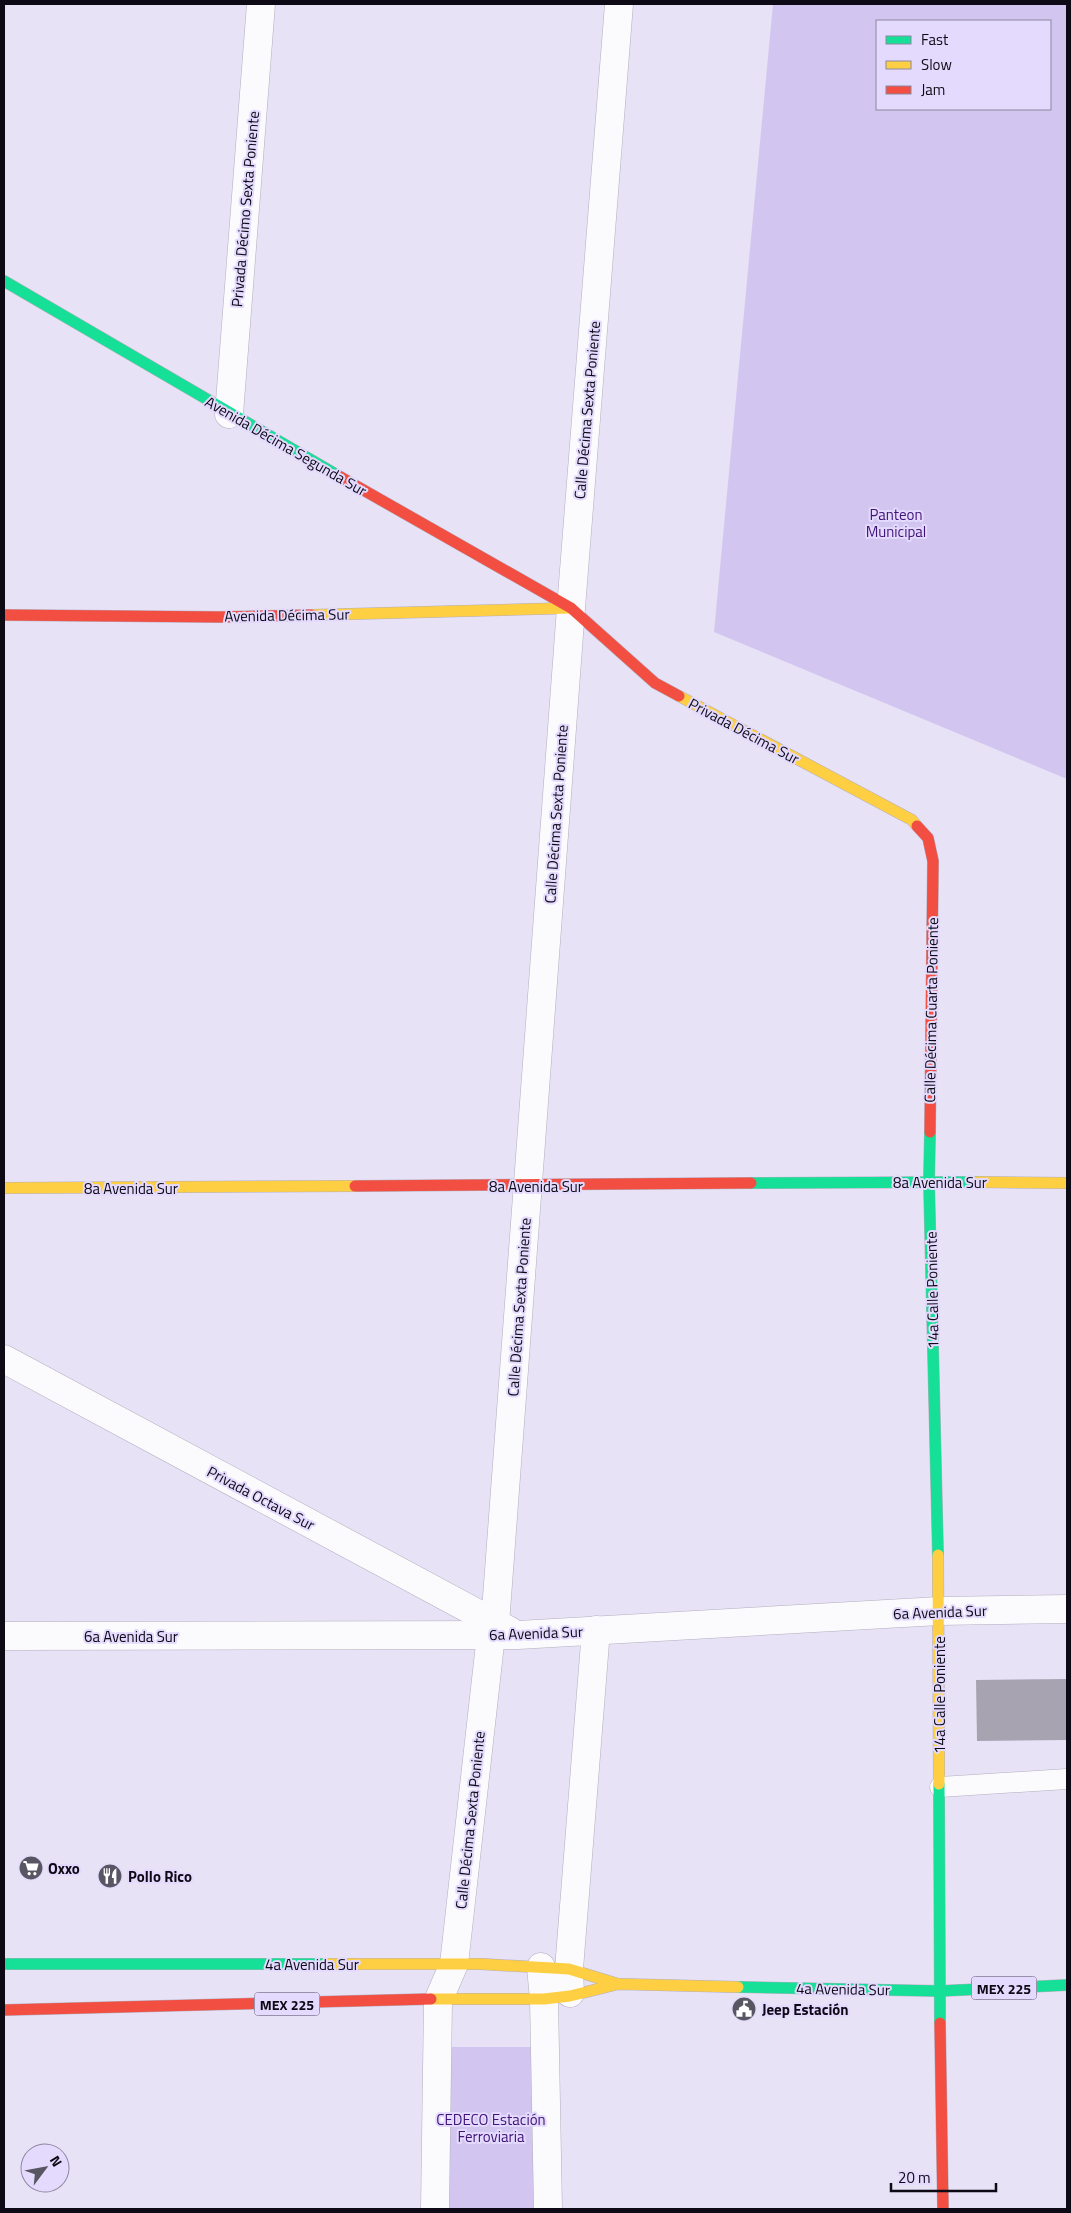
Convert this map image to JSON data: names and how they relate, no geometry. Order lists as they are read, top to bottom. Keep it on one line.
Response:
{"streets":{"main road":["Avenida Décima Segunda Sur","Avenida Décima Sur","Privada Décima Sur","Calle Décima Cuarta Poniente","8a Avenida Sur","14a Calle Poniente","4a Avenida Sur","MEX 225"],"street":["Privada Décimo Sexta Poniente","Calle Décima Sexta Poniente","Privada Octava Sur","6a Avenida Sur"]},"crossings":[["Privada Décimo Sexta Poniente","Avenida Décima Segunda Sur"],["Calle Décima Sexta Poniente","Avenida Décima Segunda Sur"],["Calle Décima Sexta Poniente","Avenida Décima Sur"],["Calle Décima Sexta Poniente","Privada Décima Sur"],["Calle Décima Sexta Poniente","8a Avenida Sur"],["Calle Décima Sexta Poniente","Privada Octava Sur"],["Calle Décima Sexta Poniente","6a Avenida Sur"],["Calle Décima Sexta Poniente","4a Avenida Sur"],["Avenida Décima Segunda Sur","Avenida Décima Sur"],["Avenida Décima Segunda Sur","Privada Décima Sur"],["Avenida Décima Sur","Privada Décima Sur"],["Privada Décima Sur","Calle Décima Cuarta Poniente"],["Calle Décima Cuarta Poniente","8a Avenida Sur"],["Calle Décima Cuarta Poniente","14a Calle Poniente"],["8a Avenida Sur","14a Calle Poniente"],["14a Calle Poniente","6a Avenida Sur"],["14a Calle Poniente","4a Avenida Sur"],["Privada Octava Sur","6a Avenida Sur"]],"parks":["Panteon Municipal","CEDECO Estación Ferroviaria"],"places":{"supermarket":["Oxxo"],"restaurant":["Pollo Rico"],"public building":["Jeep Estación"]},"legend":["Fast","Slow","Jam"],"scale_bar":"20 m","north":"top right"}
